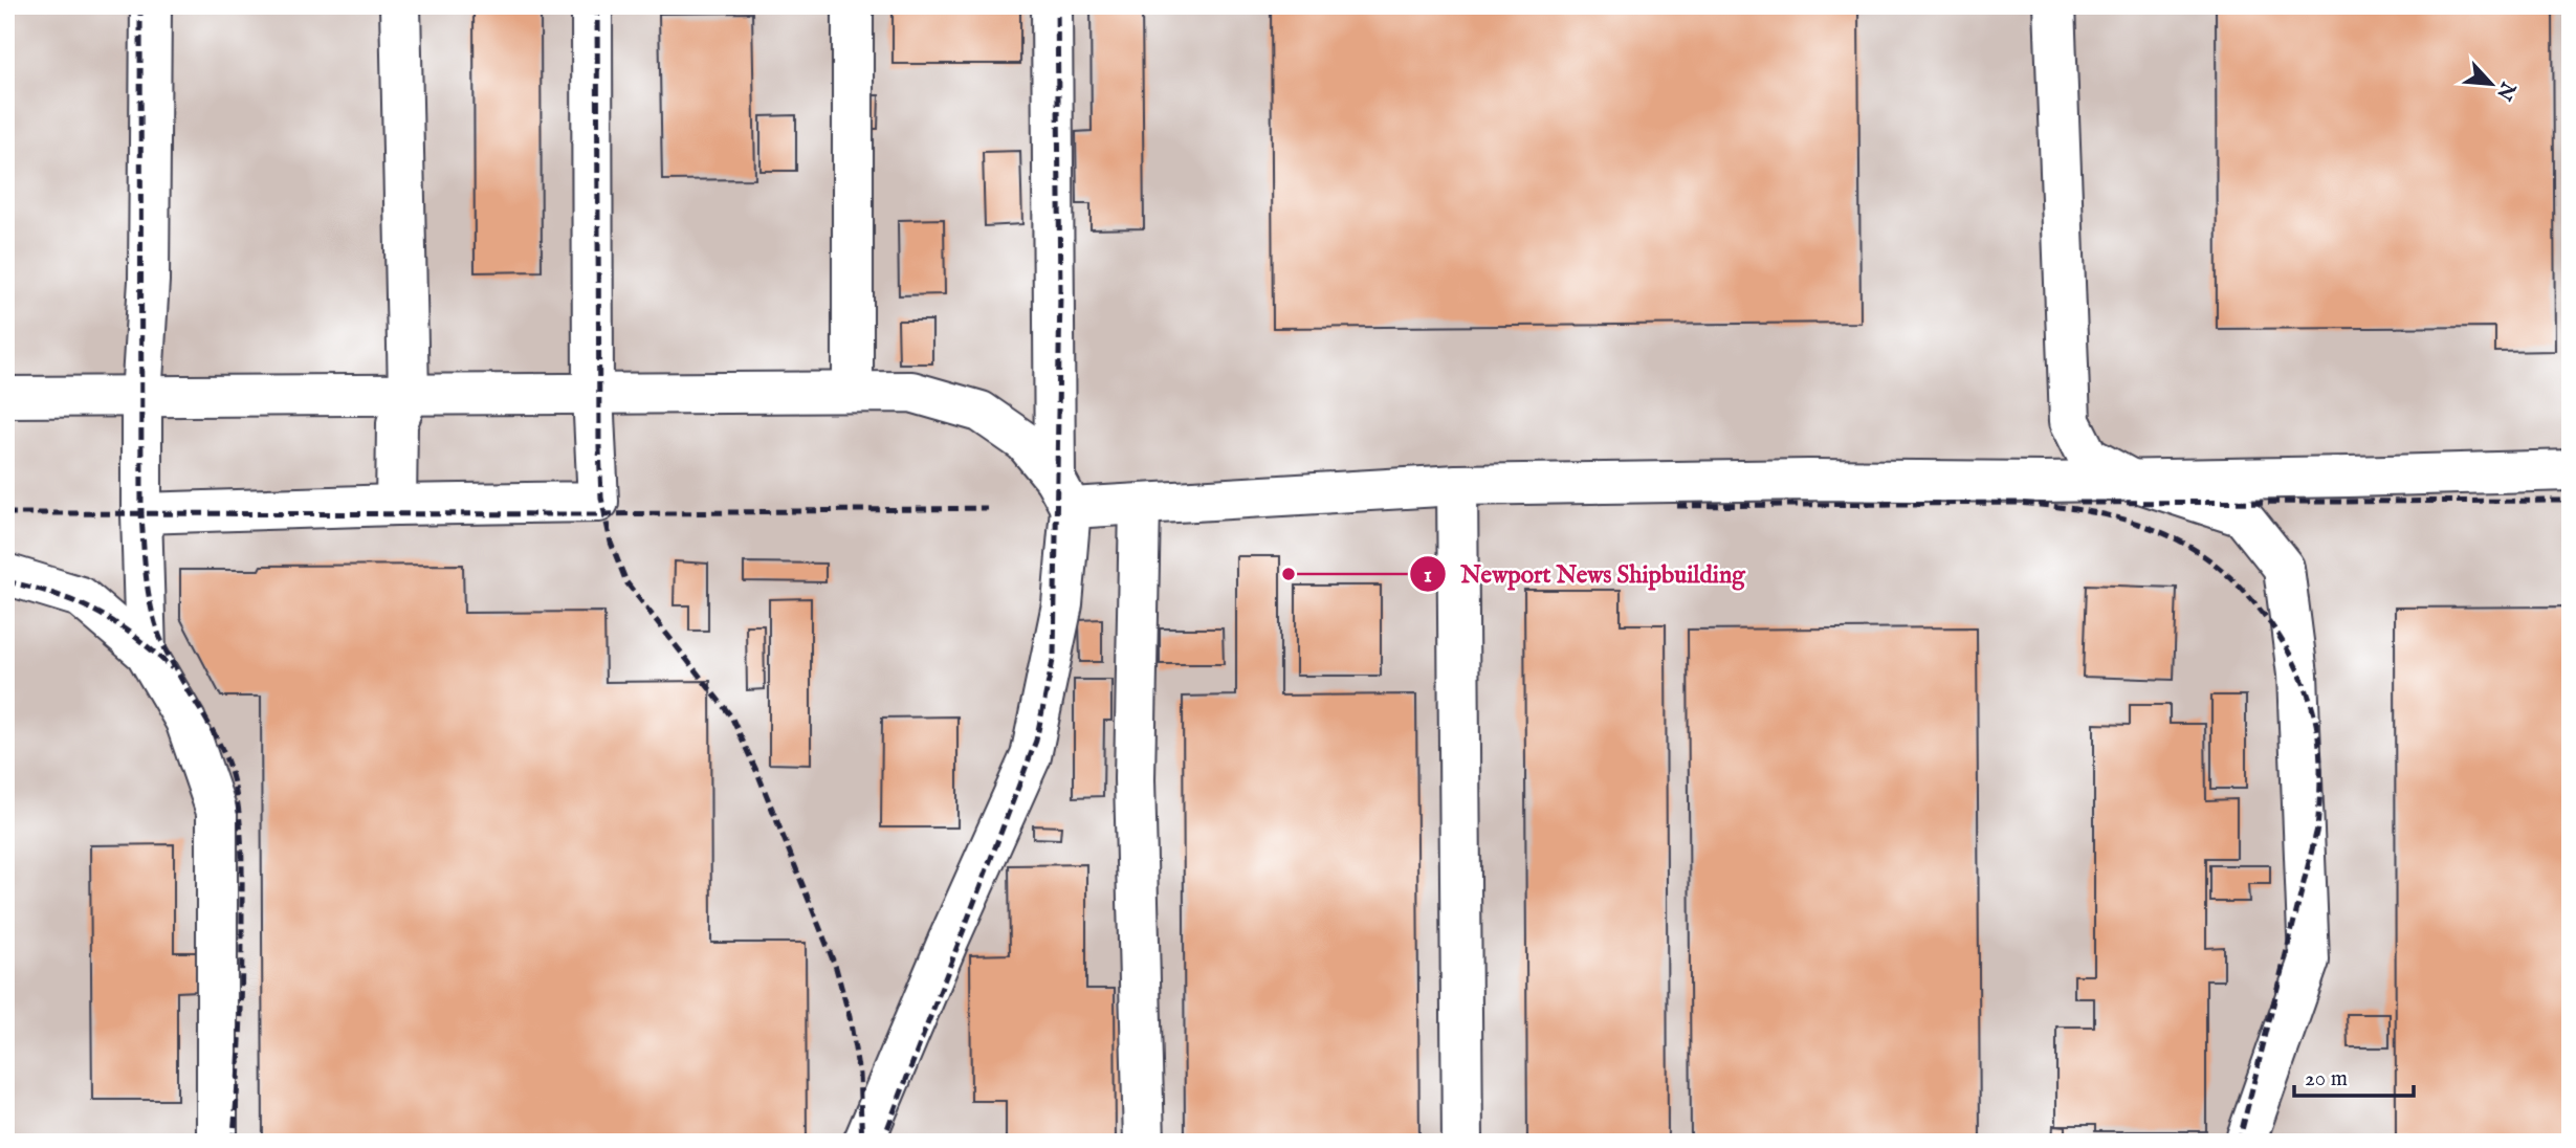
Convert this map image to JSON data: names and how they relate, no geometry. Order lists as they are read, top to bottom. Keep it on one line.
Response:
{"places":["Newport News Shipbuilding"],"scale_bar":"20 m","north":"bottom right"}
